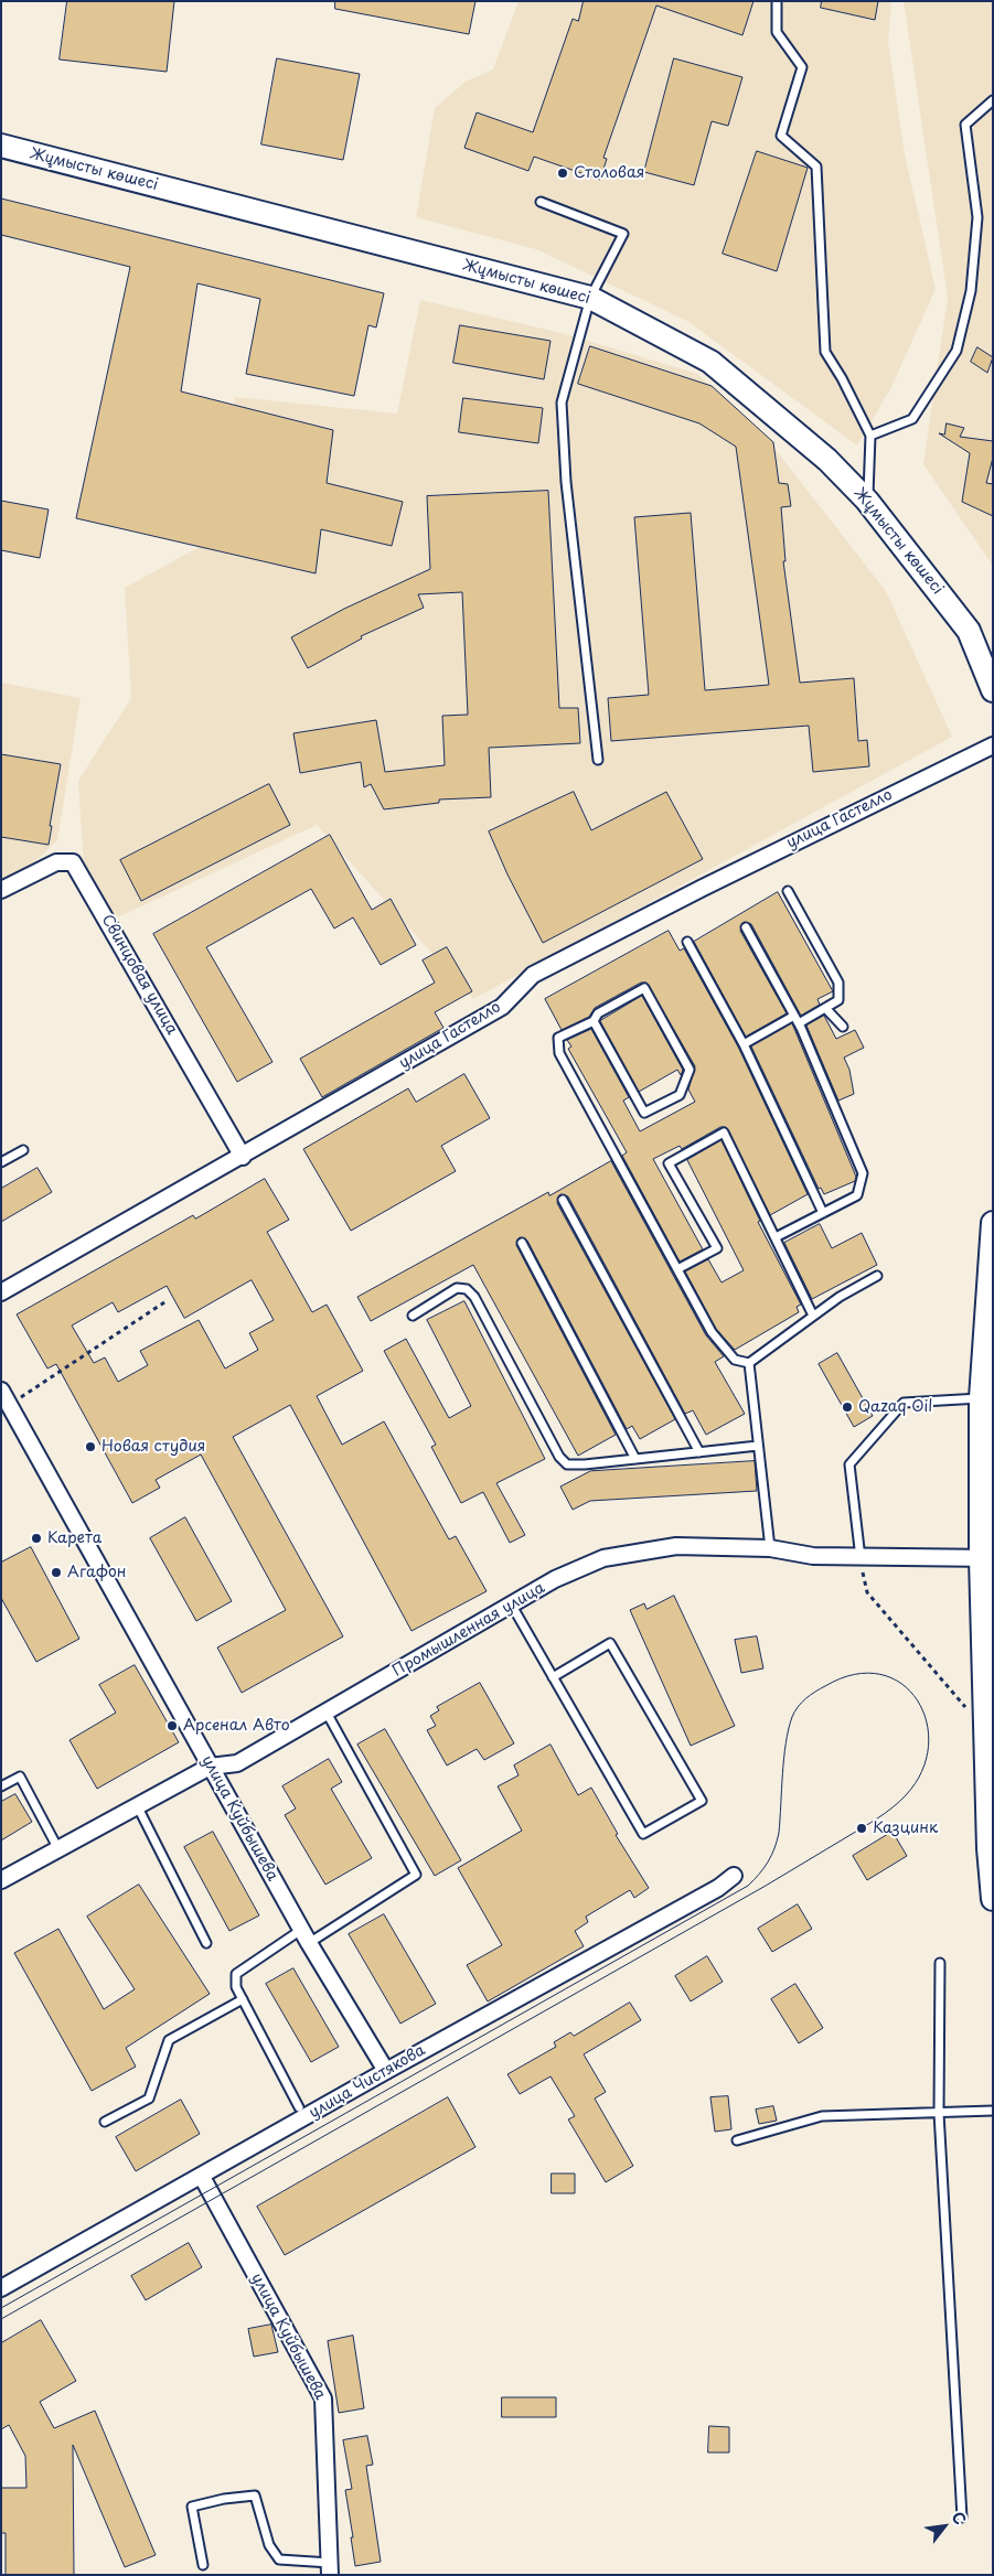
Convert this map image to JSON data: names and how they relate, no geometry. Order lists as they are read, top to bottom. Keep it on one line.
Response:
{"streets":{"main road":["Жұмысты көшесі"],"street":["улица Гастелло","Свинцовая улица","Промышленная улица","улица Куйбышева","улица Чистякова"]},"crossings":[["улица Гастелло","Свинцовая улица"],["Промышленная улица","улица Куйбышева"],["улица Куйбышева","улица Чистякова"]],"places":["Столовая","Qazaq Oil","Новая студия","Карета","Агафон","Арсенал Авто","Казцинк"],"north":"top right"}
